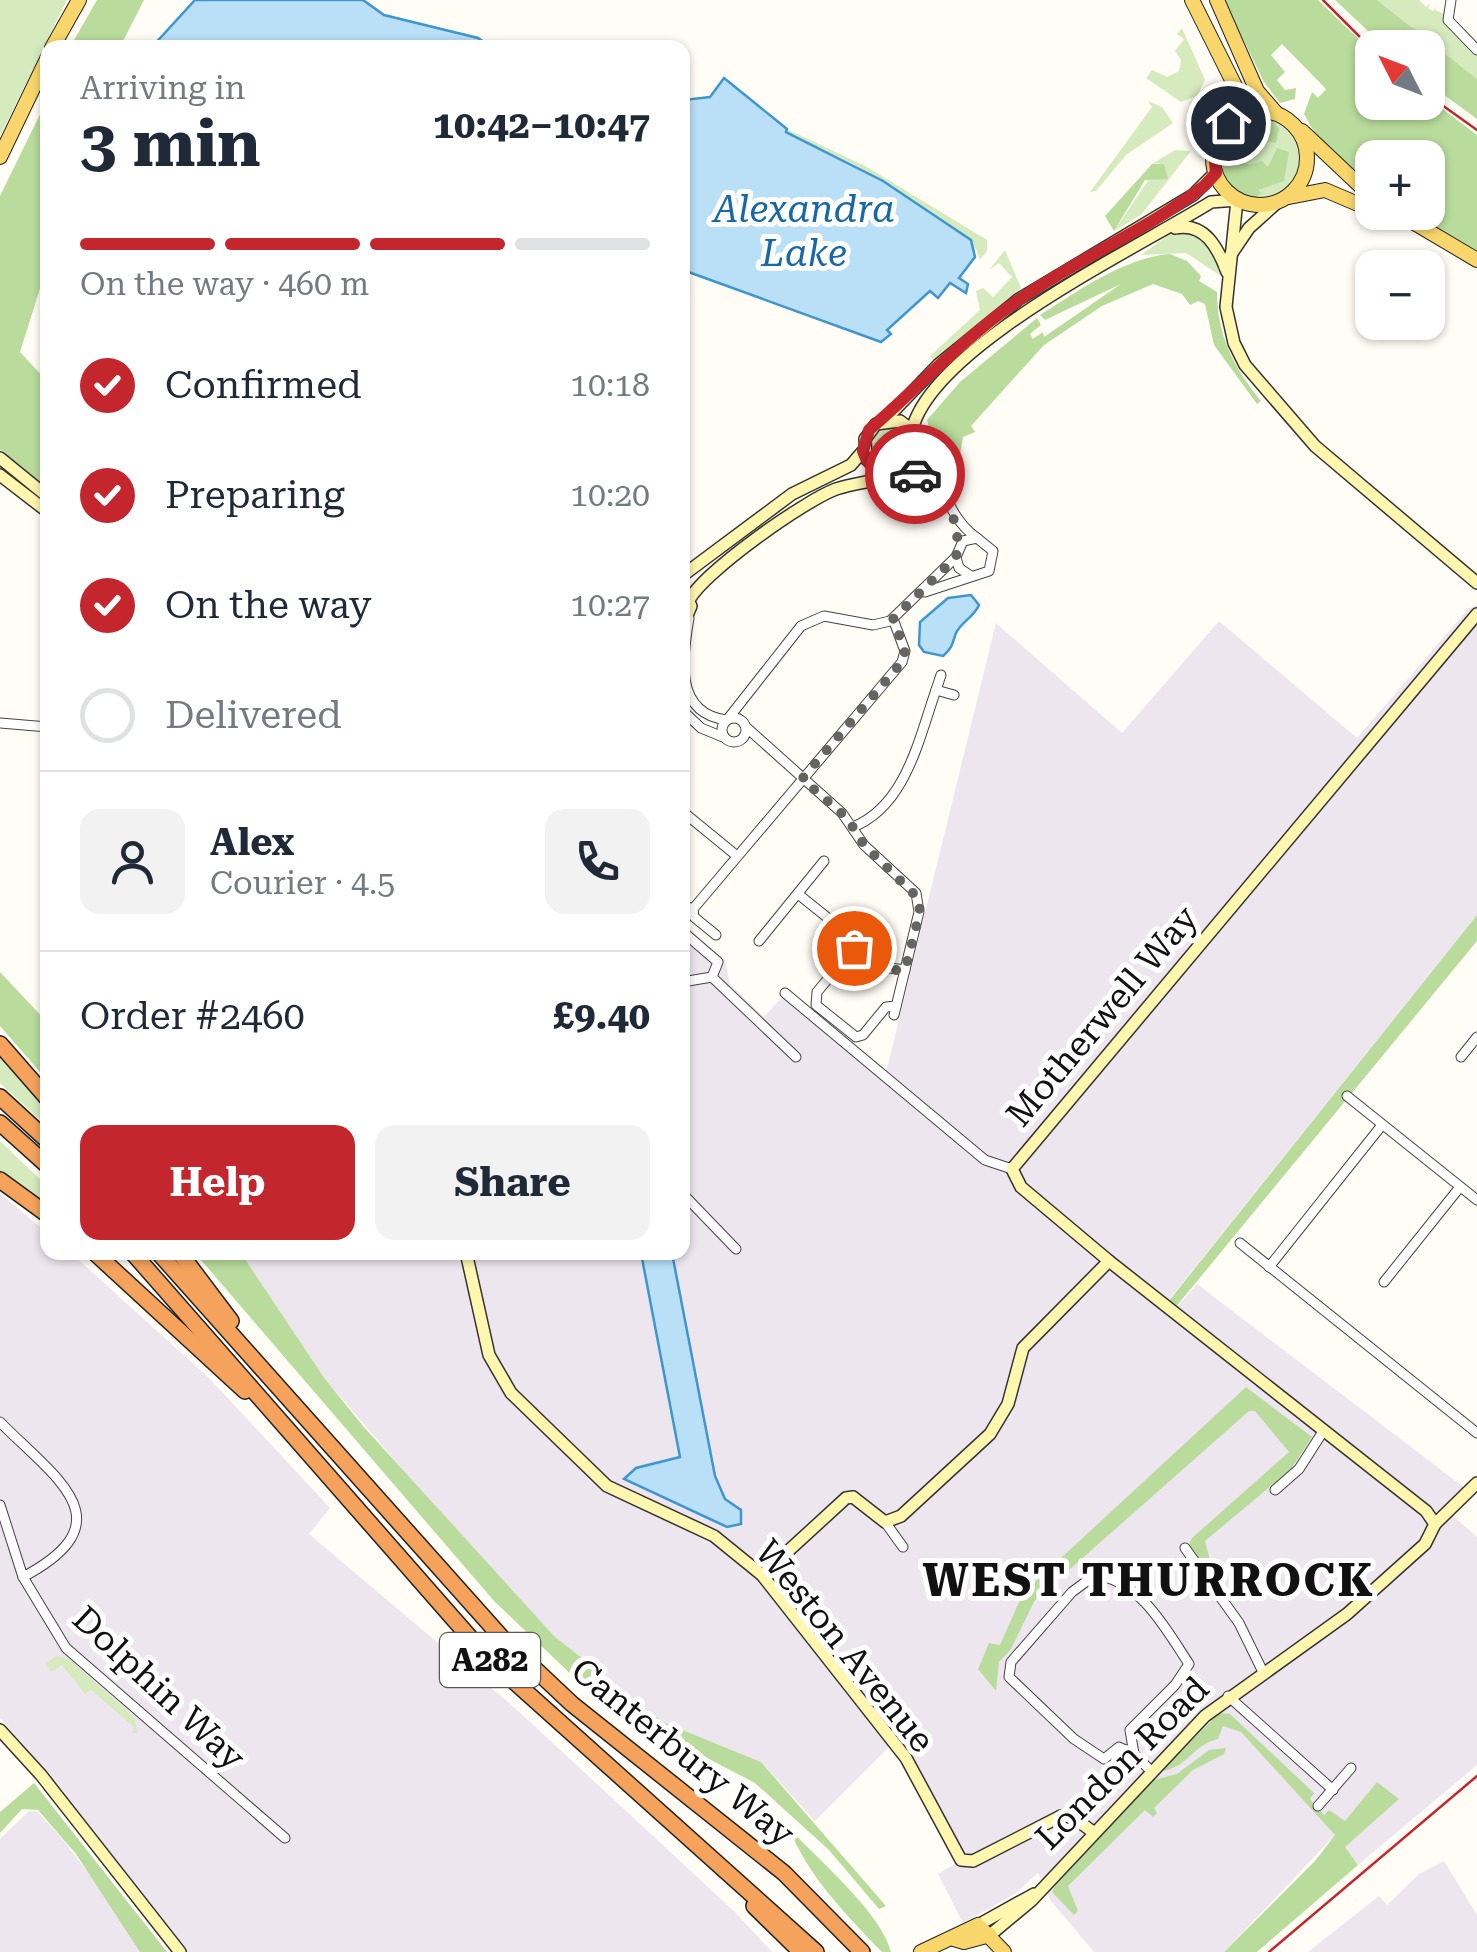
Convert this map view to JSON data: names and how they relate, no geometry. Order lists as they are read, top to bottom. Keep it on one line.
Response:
{"streets":{"highway":["A282","Canterbury Way"],"main road":["London Road"],"street":["Motherwell Way","Weston Avenue","Dolphin Way"]},"crossings":[["Motherwell Way","London Road"],["Weston Avenue","London Road"],["A282","Canterbury Way"]],"districts":["WEST THURROCK"],"water":["Alexandra Lake"],"north":"top left","page":{"map_buttons":["+","−"],"heading":["3 min","Arriving in","10:42–10:47"],"panel":["Alex","Courier · 4.5","Order #2460","£9.40"],"bar":"On the way · 460 m","list":[["Confirmed","10:18"],["Preparing","10:20"],["On the way","10:27"],"Delivered"],"buttons":["Help","Share"]}}
